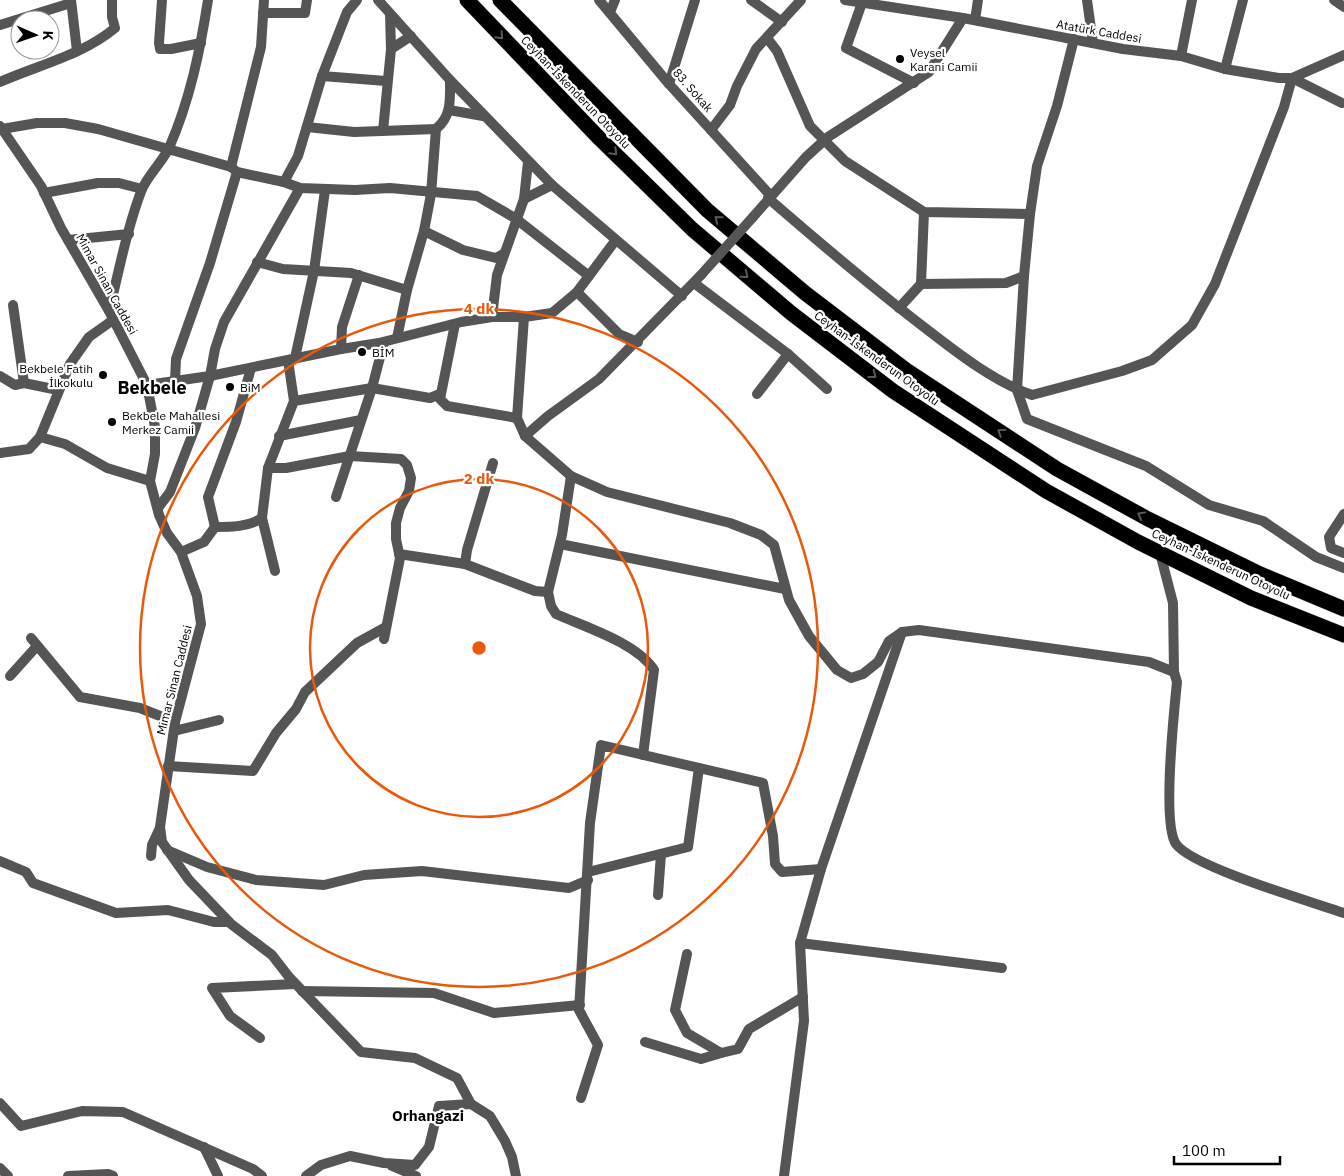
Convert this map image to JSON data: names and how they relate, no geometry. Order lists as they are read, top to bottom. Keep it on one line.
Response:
{"streets":{"highway":["Ceyhan-İskenderun Otoyolu"],"street":["Atatürk Caddesi","83. Sokak","Mimar Sinan Caddesi"]},"districts":["Bekbele","Orhangazi"],"places":["Veysel Karani Camii","BİM","Bekbele Fatih İlkokulu","BiM","Bekbele Mahallesi Merkez Camii"],"scale_bar":"100 m","north":"right","rings":["4 dk","2 dk"]}
